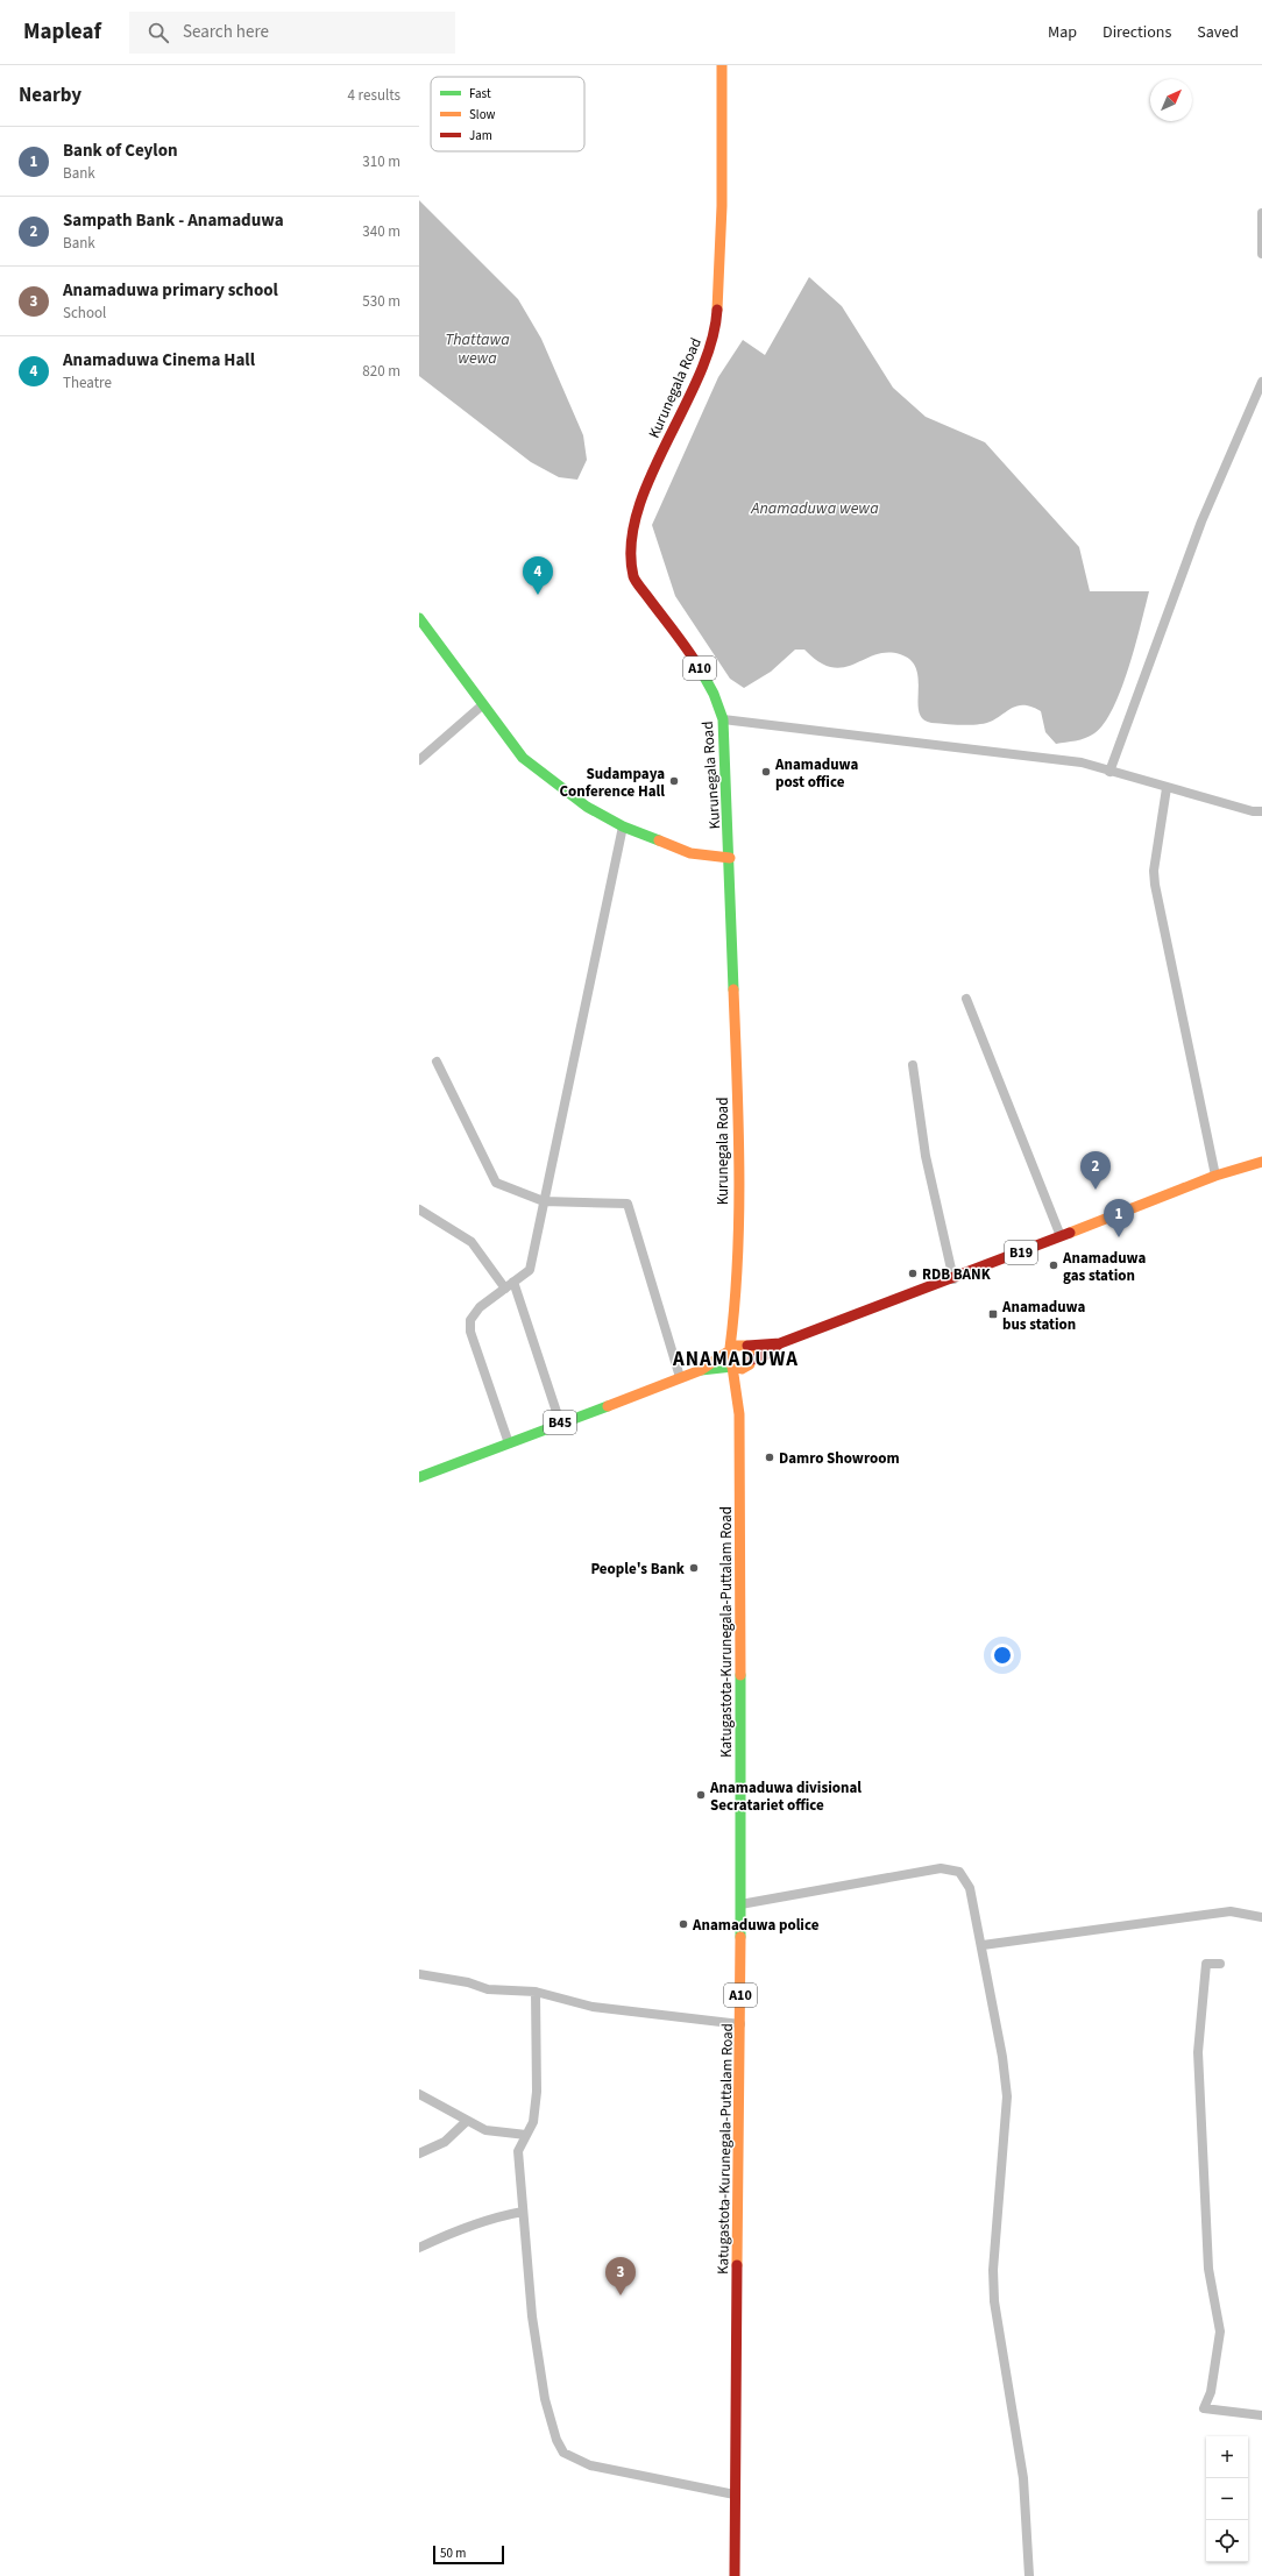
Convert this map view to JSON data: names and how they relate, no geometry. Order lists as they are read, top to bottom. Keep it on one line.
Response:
{"streets":{"main road":["Kurunegala Road","A10","B19","B45","Katugastota-Kurunegala-Puttalam Road"]},"crossings":[["Kurunegala Road","B19"],["Kurunegala Road","B45"],["Kurunegala Road","Katugastota-Kurunegala-Puttalam Road"],["B19","Katugastota-Kurunegala-Puttalam Road"],["B45","Katugastota-Kurunegala-Puttalam Road"]],"districts":["ANAMADUWA"],"water":["Thattawa wewa","Anamaduwa wewa"],"places":{"other":["Anamaduwa post office","Sudampaya Conference Hall","Anamaduwa gas station","RDB BANK","Damro Showroom","People's Bank","Anamaduwa divisional Secratariet office","Anamaduwa police"],"transit":["Anamaduwa bus station"]},"legend":["Fast","Slow","Jam"],"scale_bar":"50 m","north":"top right","page":{"header":"Mapleaf","search":"Search here","nav":["Map","Directions","Saved"],"heading":["Nearby","4 results"],"list":[{"mark":"1","name":"Bank of Ceylon","note":"Bank","value":"310 m"},{"mark":"2","name":"Sampath Bank - Anamaduwa","note":"Bank","value":"340 m"},{"mark":"3","name":"Anamaduwa primary school","note":"School","value":"530 m"},{"mark":"4","name":"Anamaduwa Cinema Hall","note":"Theatre","value":"820 m"}],"pins":["4","2","1","3"],"map_buttons":["+","−"],"scale":"50 m"}}
